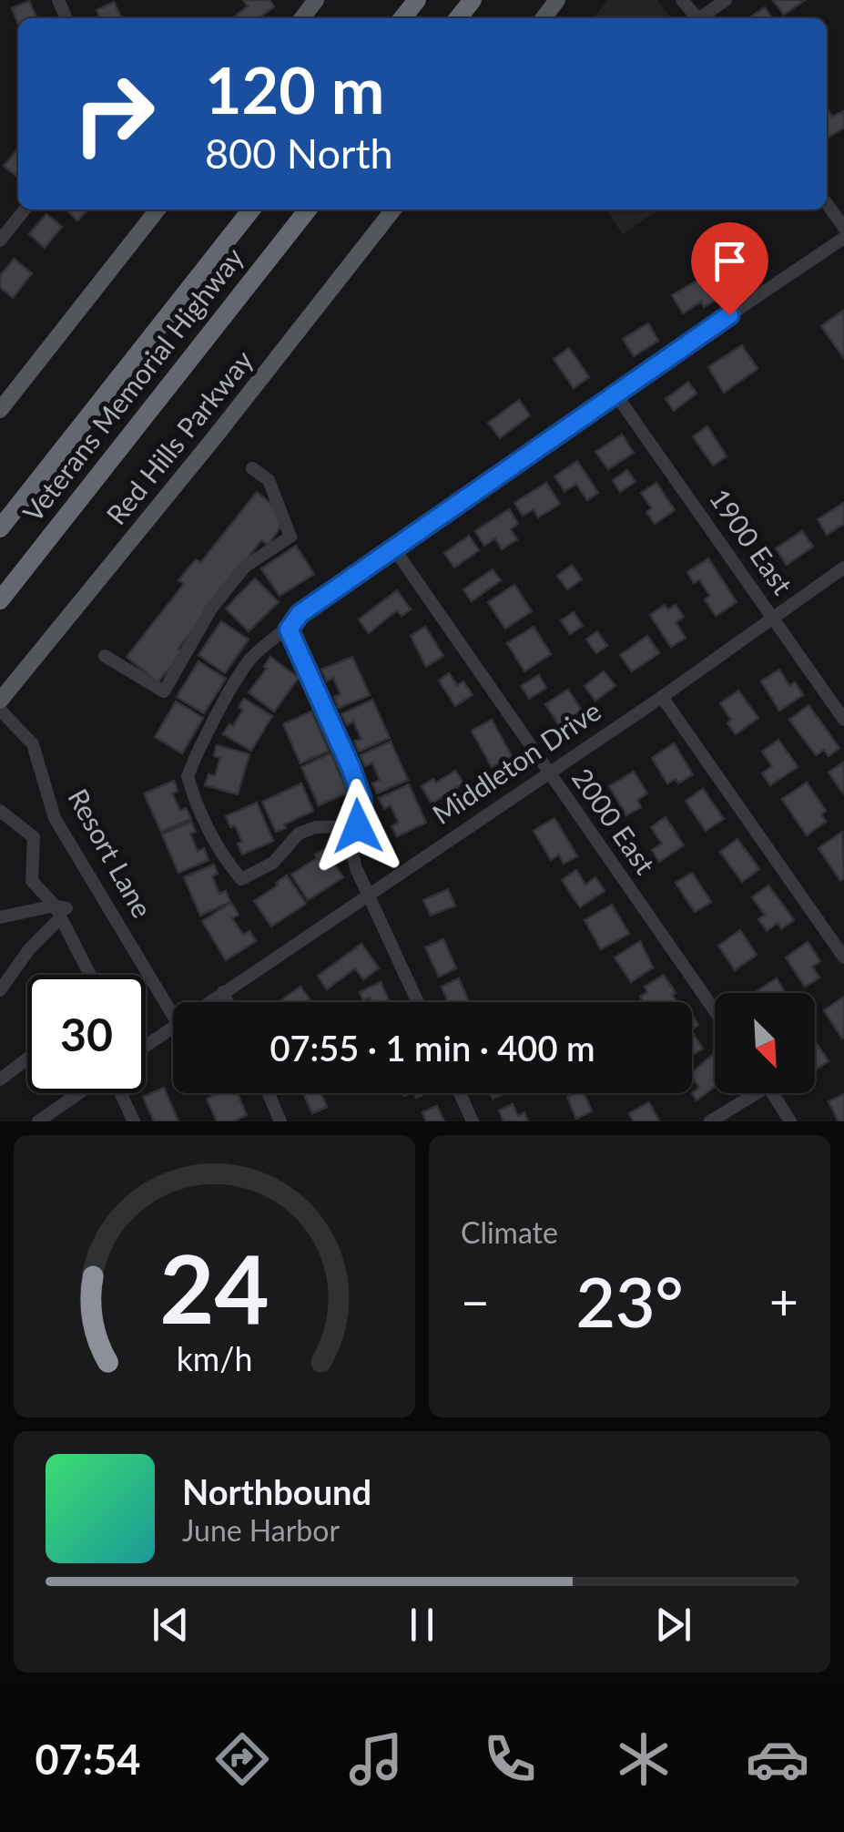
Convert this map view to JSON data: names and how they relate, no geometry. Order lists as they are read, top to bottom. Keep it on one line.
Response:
{"streets":{"highway":["Veterans Memorial Highway"],"main road":["Red Hills Parkway"],"street":["1900 East","Middleton Drive","2000 East","Resort Lane"]},"crossings":[["1900 East","Middleton Drive"],["Middleton Drive","2000 East"]],"north":"bottom right","page":{"turn":["120 m","800 North"],"limit":"30","trip":"07:55 · 1 min · 400 m","tile":"Climate","heat":["−","23°","+"],"song":["Northbound","June Harbor"],"tabs":"07:54","gauge":["24","km/h"]}}
